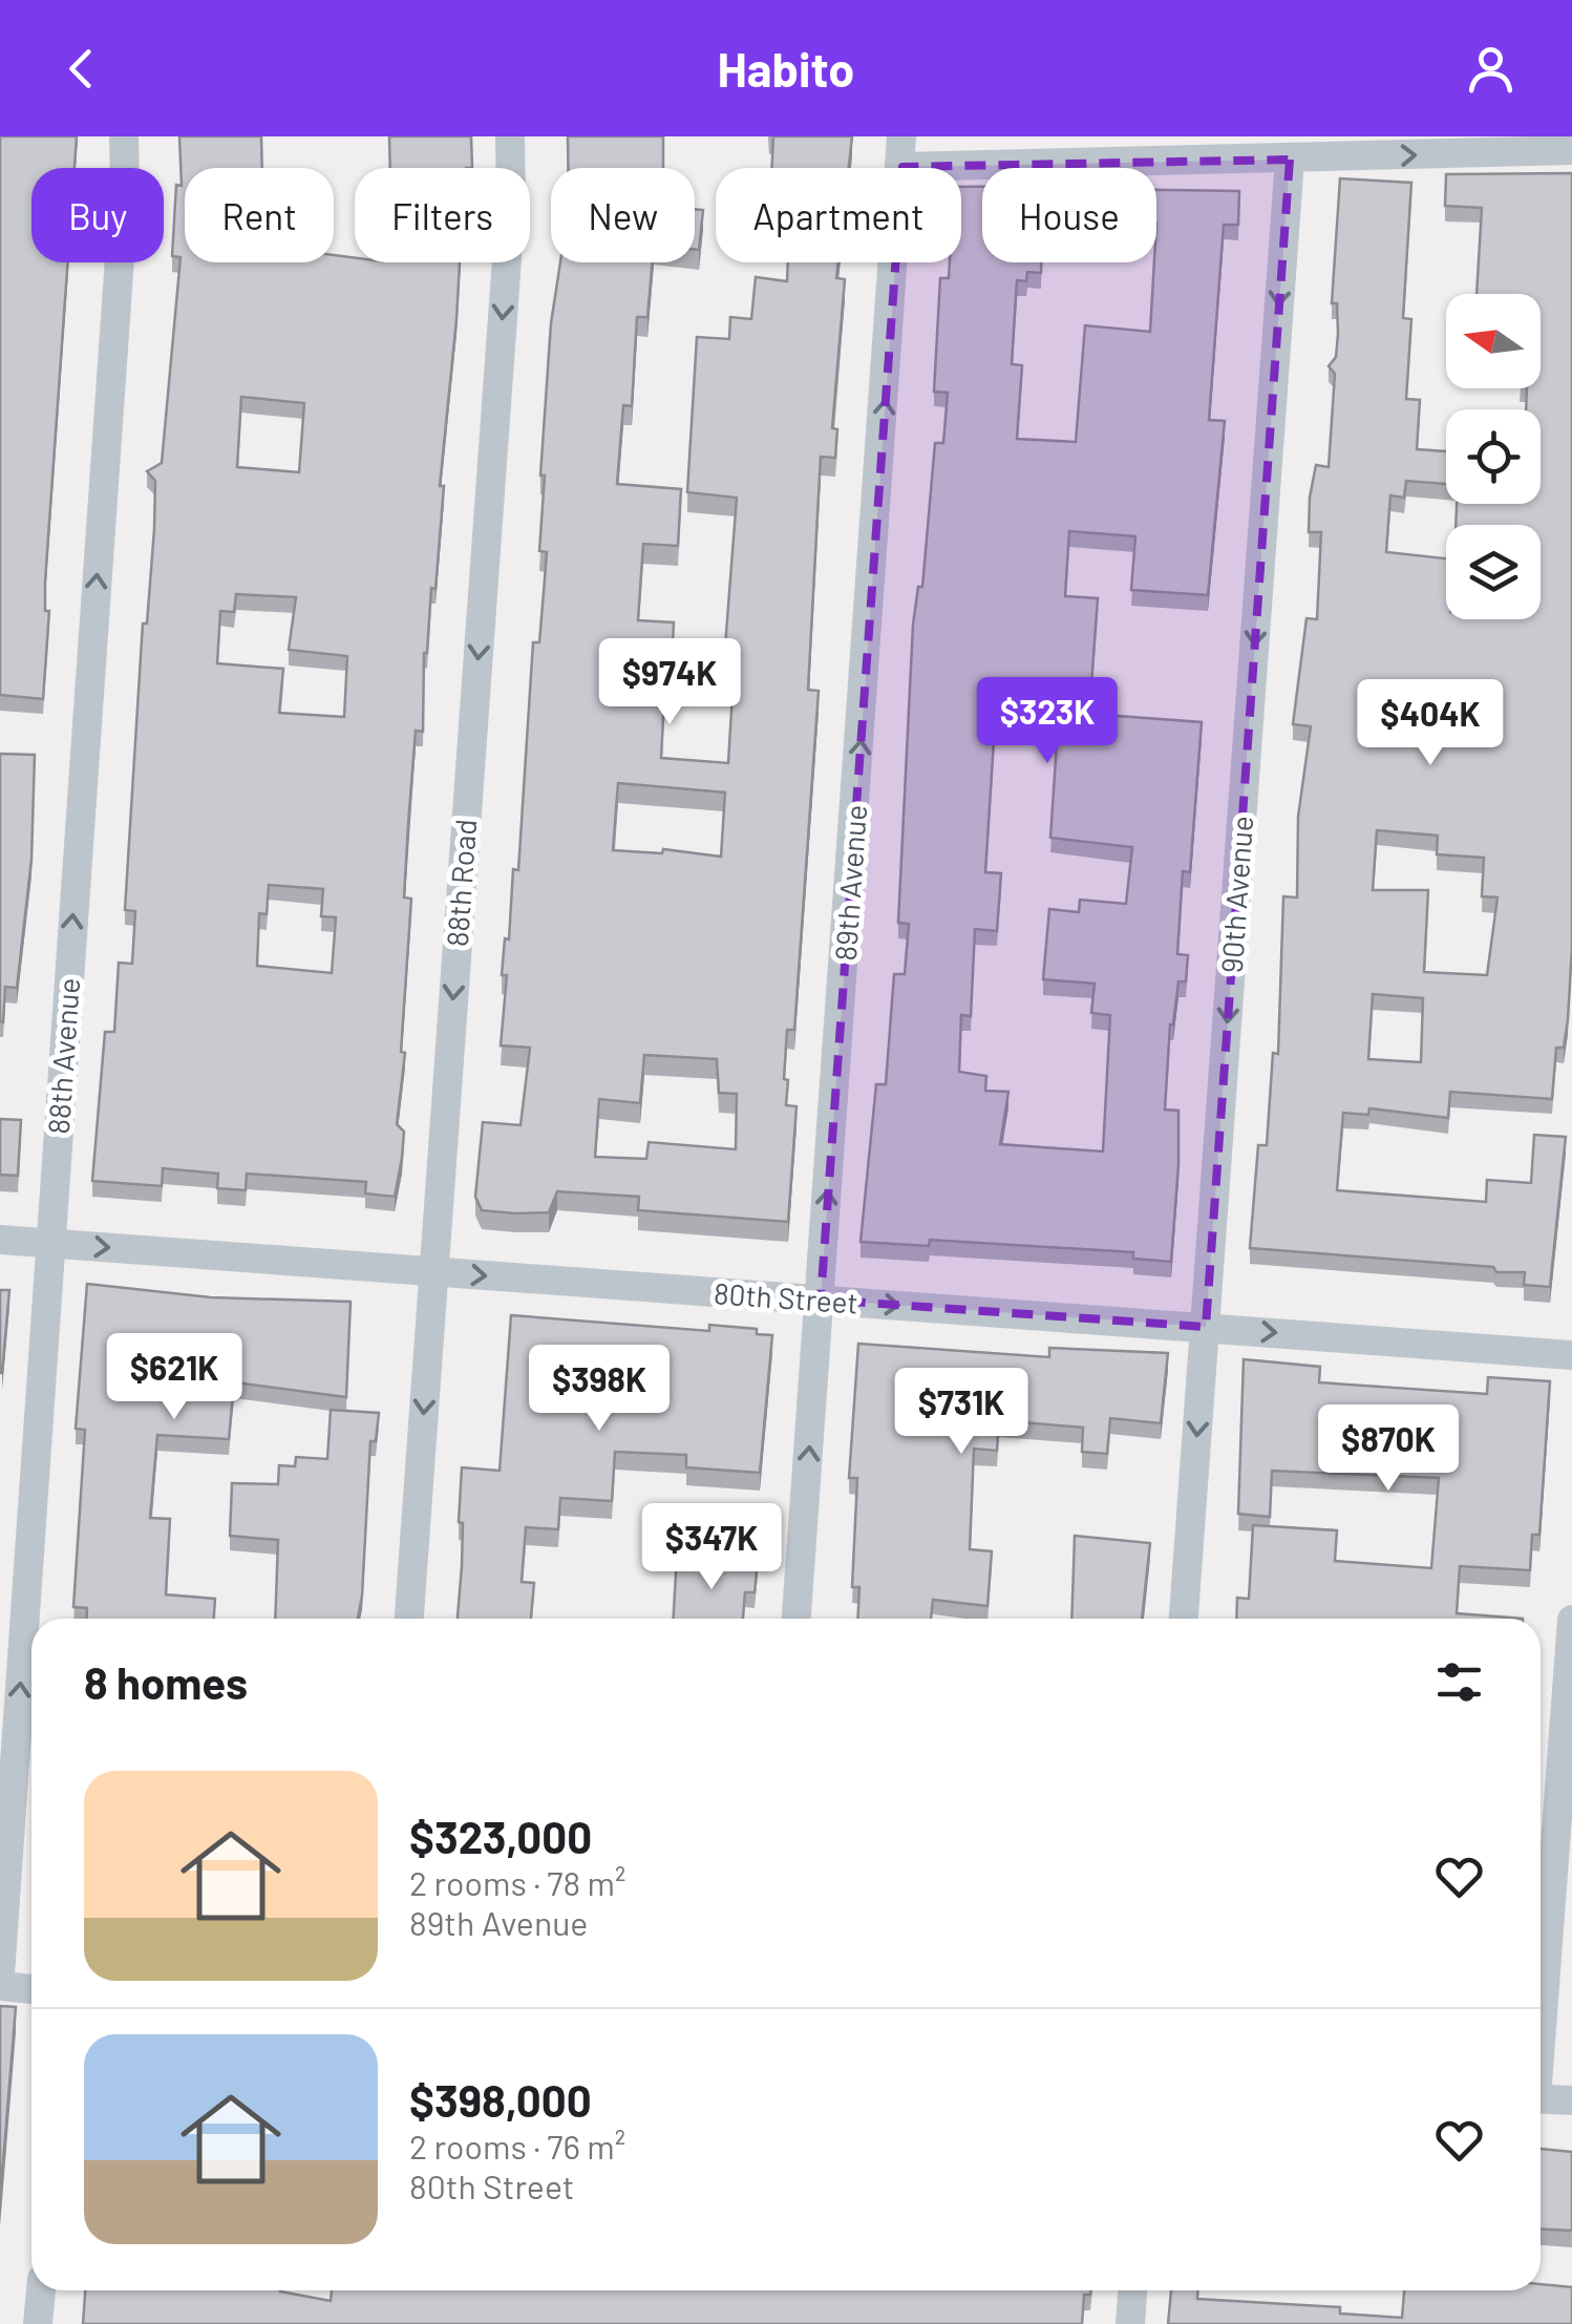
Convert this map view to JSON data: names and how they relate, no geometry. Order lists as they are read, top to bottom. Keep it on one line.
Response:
{"streets":{"street":["88th Road","89th Avenue","90th Avenue","88th Avenue","80th Street"]},"crossings":[["88th Road","80th Street"],["89th Avenue","80th Street"],["90th Avenue","80th Street"],["88th Avenue","80th Street"]],"one_way":["88th Road","89th Avenue","90th Avenue","88th Avenue","80th Street"],"north":"left","page":{"header":"Habito","chip":["Buy","Rent","Filters","New","Apartment","House"],"price":["$974K","$323K","$404K","$621K","$398K","$731K","$870K","$347K"],"heading":"8 homes","list":[{"name":"$323,000","note":"2 rooms · 78 m² · 89th Avenue"},{"name":"$398,000","note":"2 rooms · 76 m² · 80th Street"}]}}
